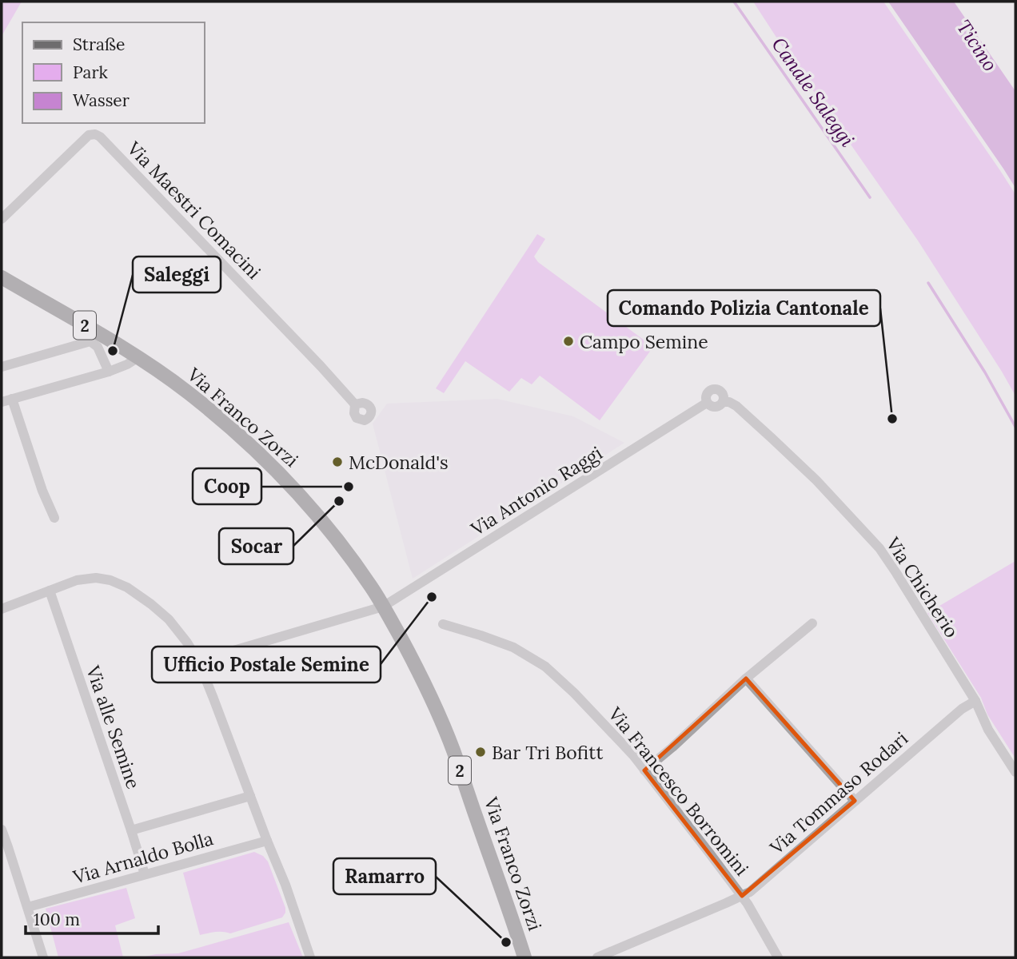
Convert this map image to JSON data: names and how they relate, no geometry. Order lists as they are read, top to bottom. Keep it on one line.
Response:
{"streets":{"main road":["2","Via Franco Zorzi"],"street":["Via Maestri Comacini","Via Antonio Raggi","Via Chicherio","Via alle Semine","Via Francesco Borromini","Via Tommaso Rodari","Via Arnaldo Bolla"]},"crossings":[["Via Franco Zorzi","Via Antonio Raggi"],["Via Antonio Raggi","Via Chicherio"],["Via Chicherio","Via Tommaso Rodari"],["Via alle Semine","Via Arnaldo Bolla"],["Via Francesco Borromini","Via Tommaso Rodari"]],"water":["Ticino","Canale Saleggi"],"places":["Campo Semine","Saleggi","Comando Polizia Cantonale","McDonald's","Coop","Socar","Ufficio Postale Semine","Bar Tri Bofitt","Ramarro"],"legend":["Straße","Park","Wasser"],"scale_bar":"100 m"}
